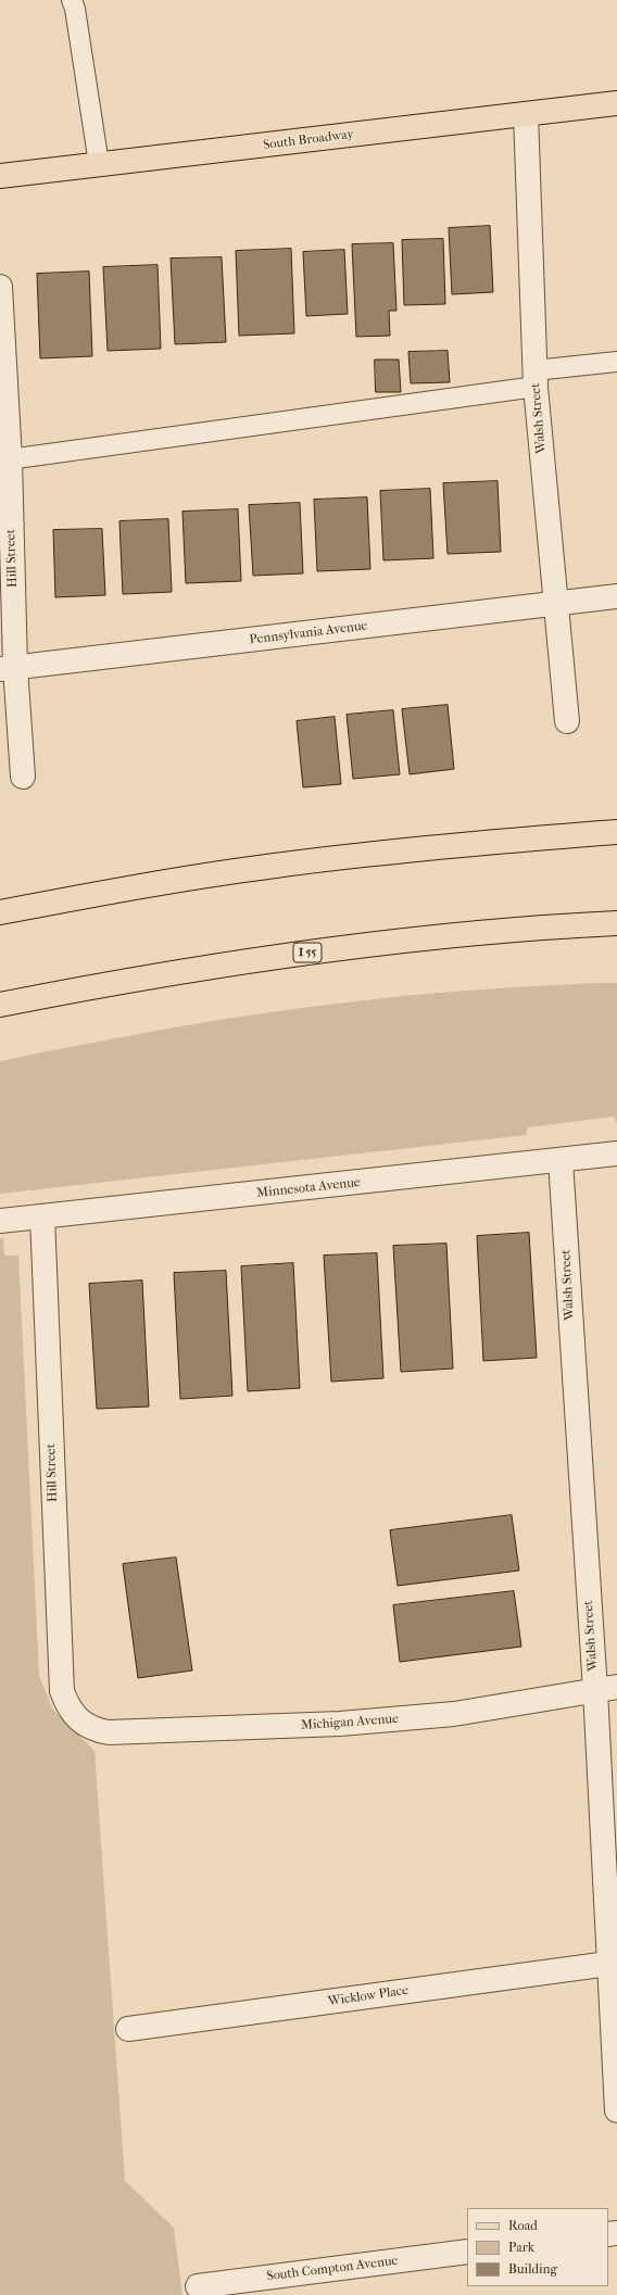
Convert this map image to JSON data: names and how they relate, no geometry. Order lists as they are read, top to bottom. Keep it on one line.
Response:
{"streets":{"main road":["South Broadway","I 55"],"street":["Walsh Street","Hill Street","Pennsylvania Avenue","Minnesota Avenue","Michigan Avenue","Wicklow Place","South Compton Avenue"]},"crossings":[["South Broadway","Walsh Street"],["Walsh Street","Pennsylvania Avenue"],["Walsh Street","Minnesota Avenue"],["Walsh Street","Michigan Avenue"],["Walsh Street","Wicklow Place"],["Hill Street","Pennsylvania Avenue"],["Hill Street","Minnesota Avenue"],["Hill Street","Michigan Avenue"]],"legend":["Road","Park","Building"]}
